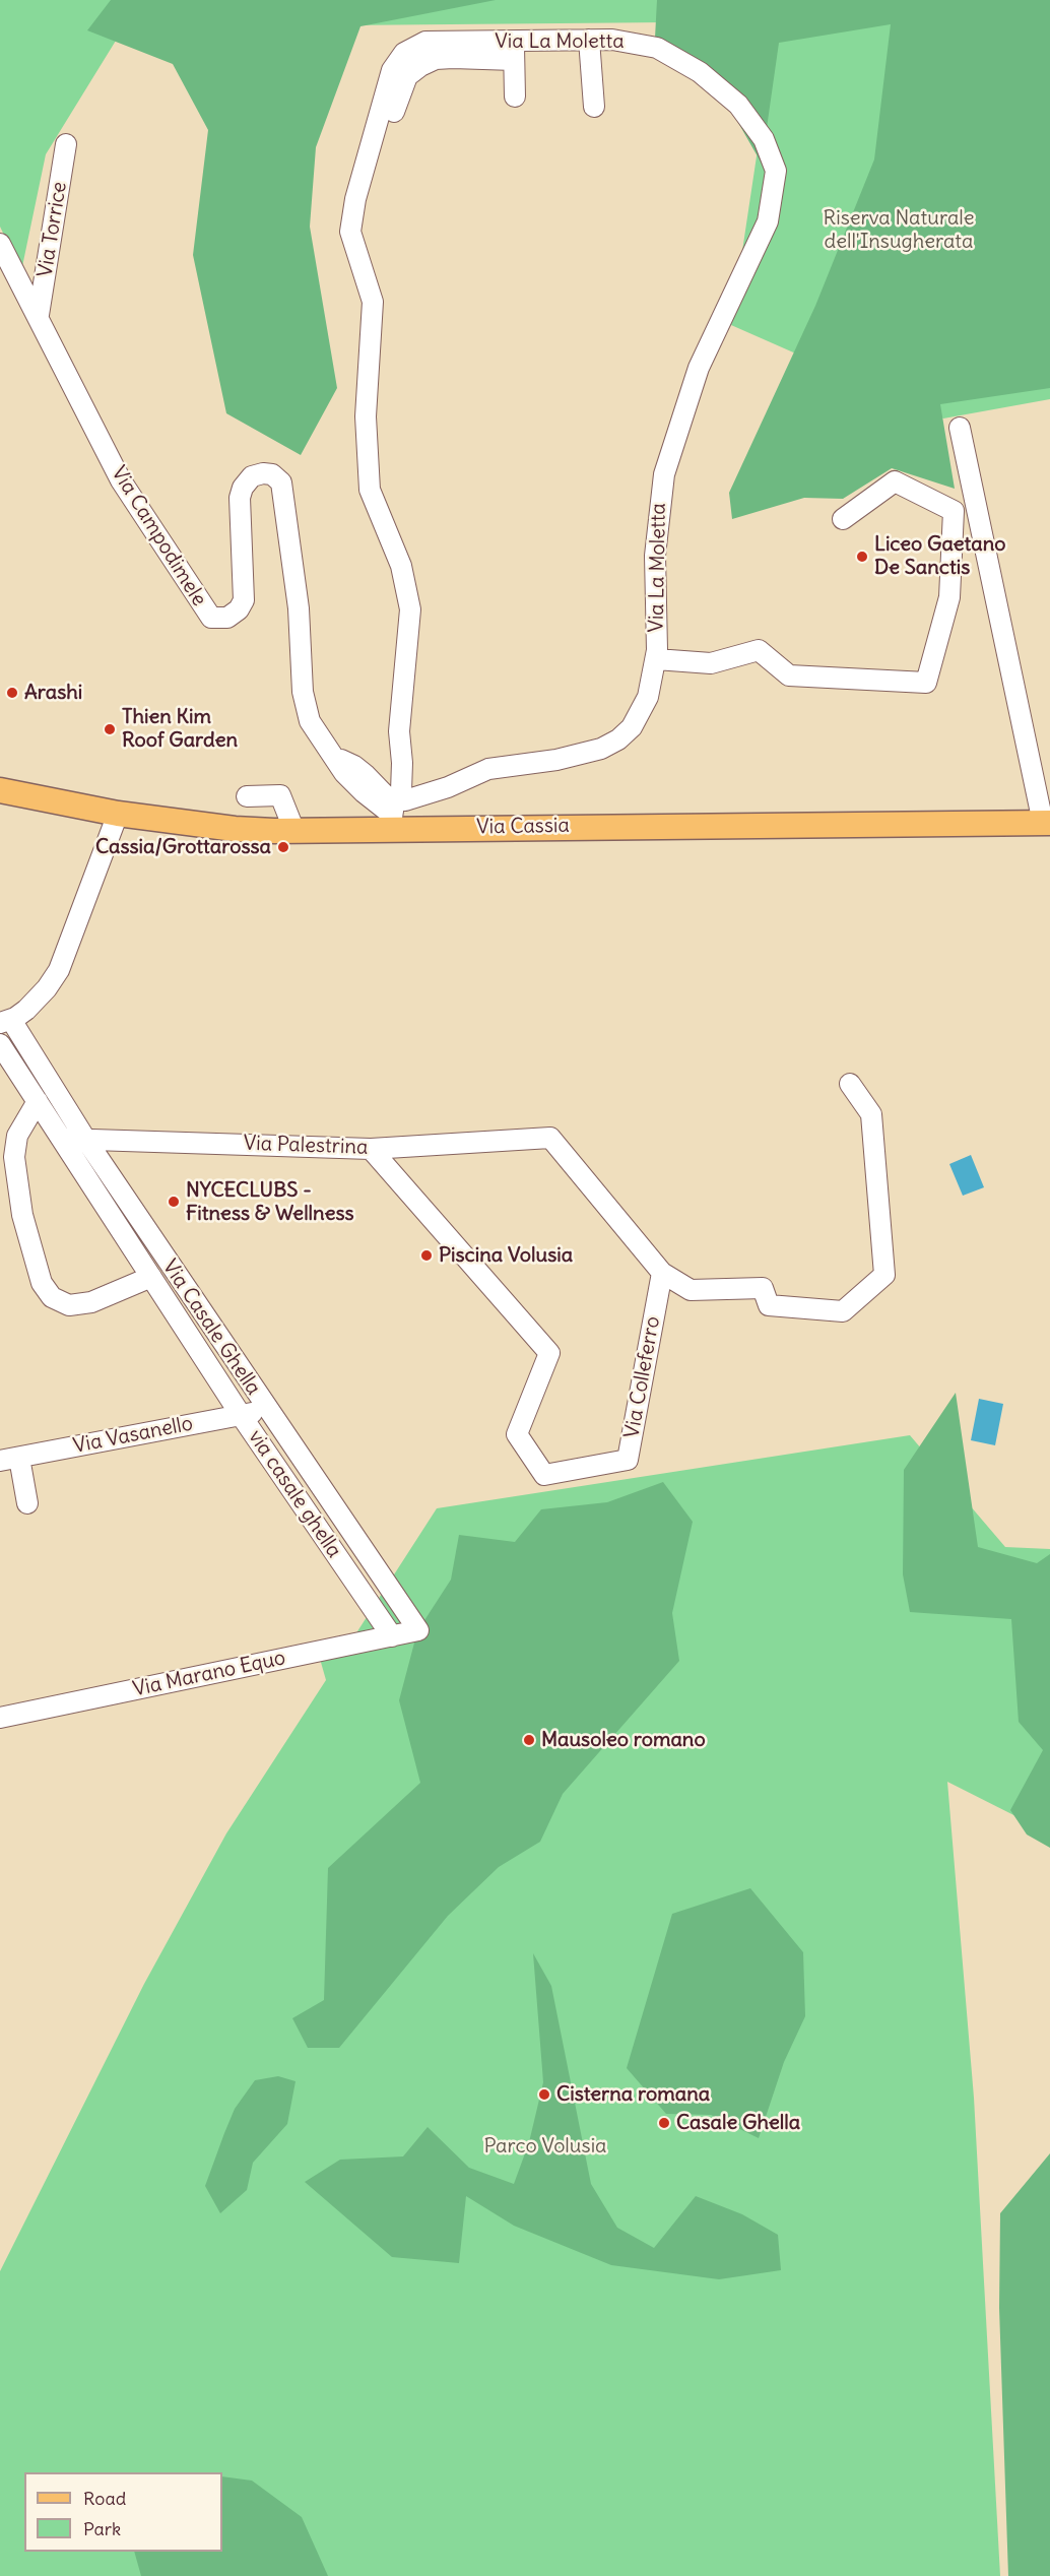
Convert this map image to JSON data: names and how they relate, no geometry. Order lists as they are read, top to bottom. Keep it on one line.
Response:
{"streets":{"main road":["Via Cassia"],"street":["Via La Moletta","Via Torrice","Via Campodimele","Via Palestrina","Via Casale Ghella","Via Colleferro","Via Vasanello","via casale ghella","Via Marano Equo"]},"crossings":[["Via La Moletta","Via Campodimele"],["Via La Moletta","Via Cassia"],["Via Torrice","Via Campodimele"],["Via Campodimele","Via Cassia"],["Via Palestrina","Via Casale Ghella"],["Via Palestrina","Via Colleferro"],["Via Palestrina","via casale ghella"],["Via Casale Ghella","Via Vasanello"],["Via Casale Ghella","Via Marano Equo"],["Via Vasanello","via casale ghella"],["via casale ghella","Via Marano Equo"]],"parks":["Riserva Naturale dell'Insugherata","Parco Volusia"],"places":["Liceo Gaetano De Sanctis","Arashi","Thien Kim Roof Garden","Cassia/Grottarossa","NYCECLUBS - Fitness & Wellness","Piscina Volusia","Mausoleo romano","Cisterna romana","Casale Ghella"],"legend":["Road","Park"]}
